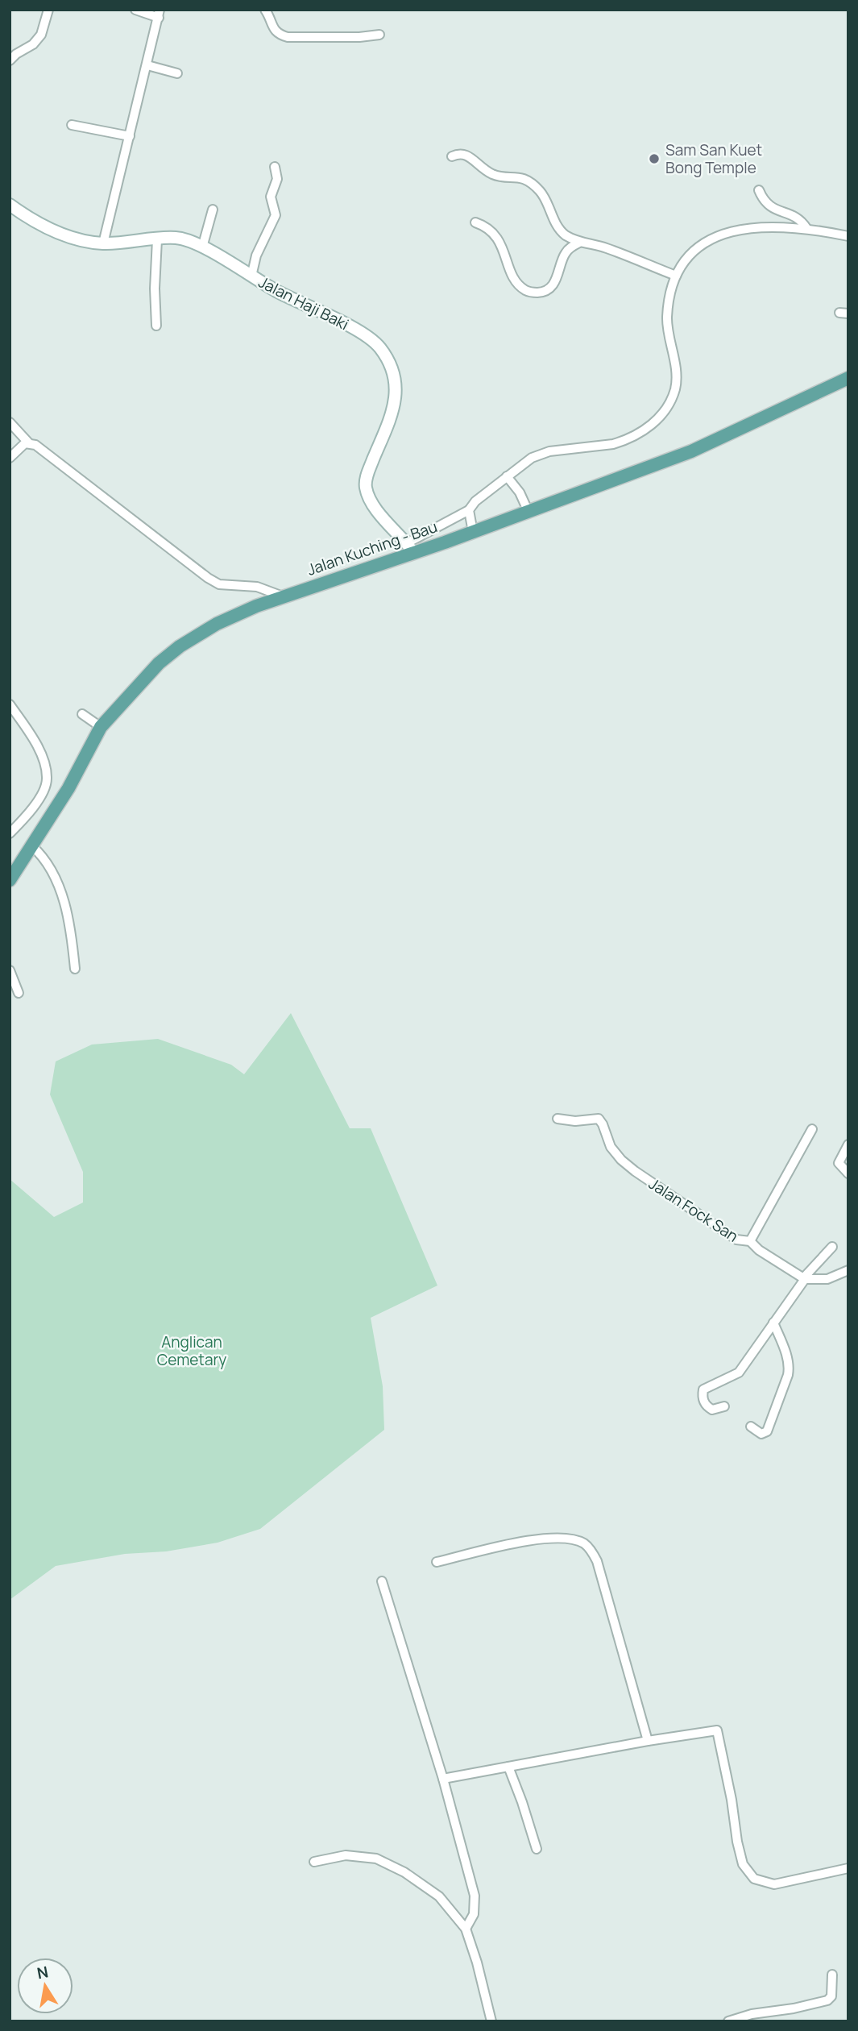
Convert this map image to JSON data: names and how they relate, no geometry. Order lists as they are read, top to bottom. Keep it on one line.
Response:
{"streets":{"main road":["Jalan Kuching - Bau"],"street":["Jalan Haji Baki","Jalan Fock San"]},"crossings":[["Jalan Haji Baki","Jalan Kuching - Bau"]],"parks":["Anglican Cemetary"],"places":["Sam San Kuet Bong Temple"],"north":"top"}
